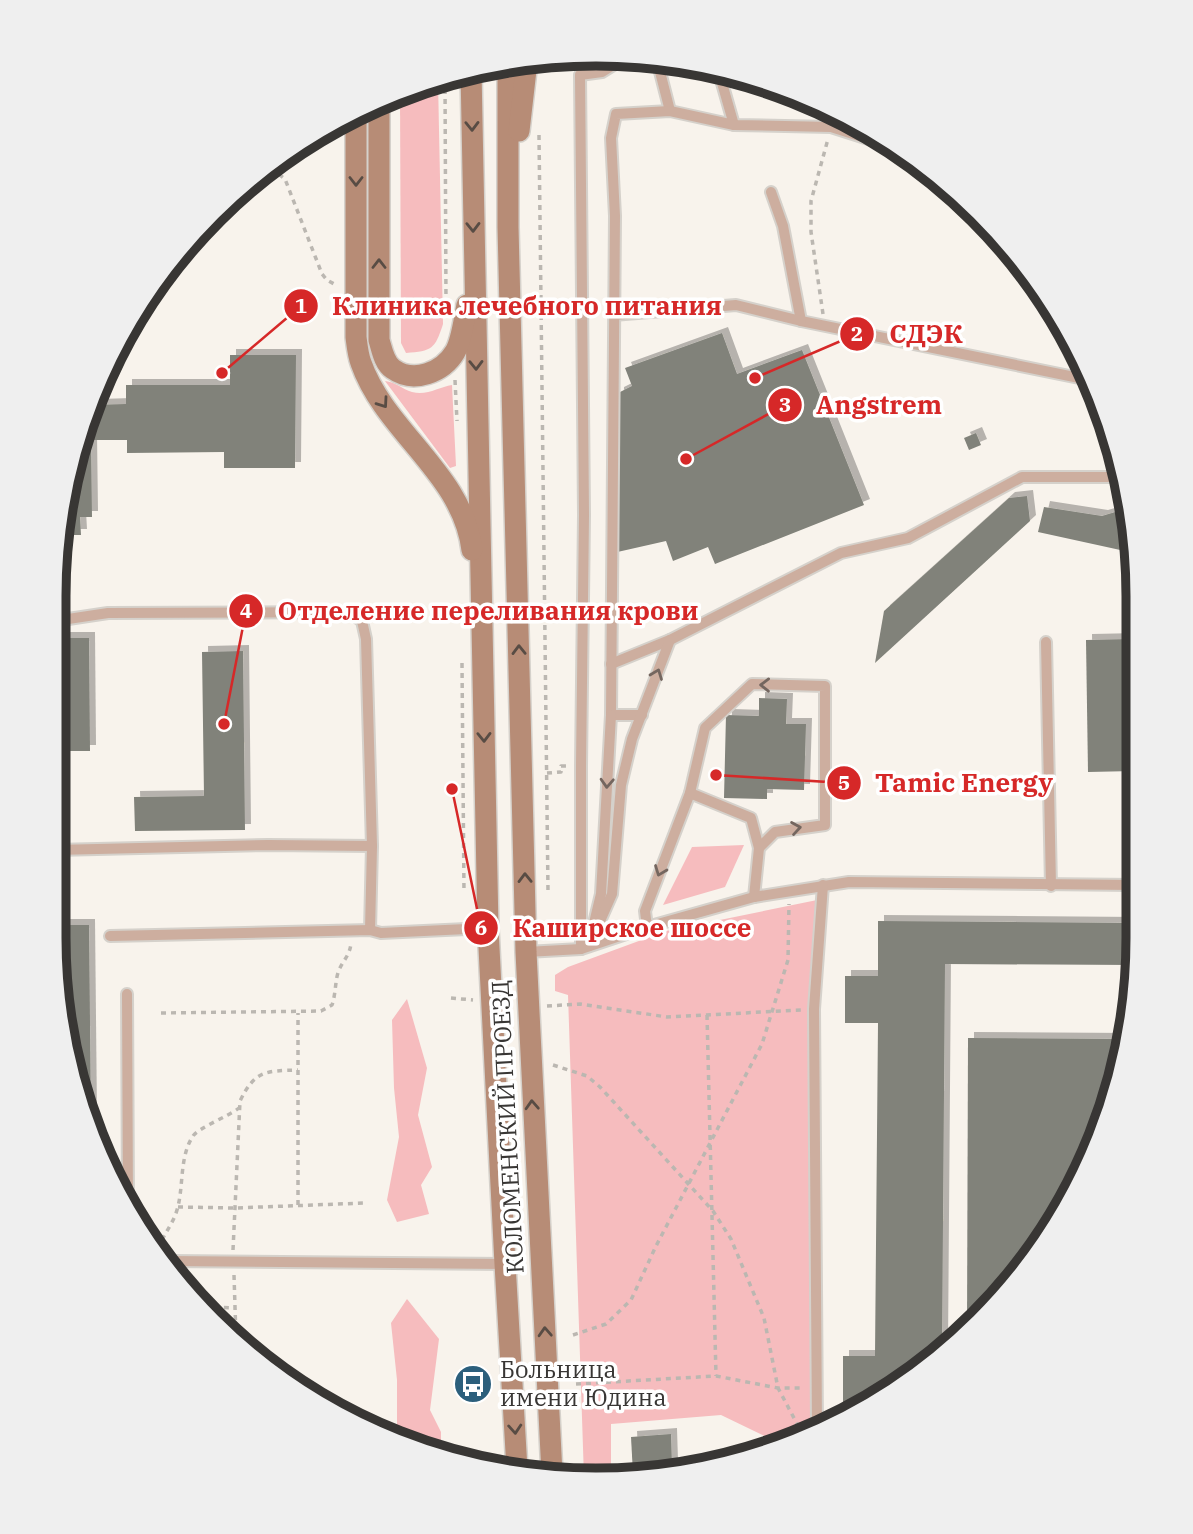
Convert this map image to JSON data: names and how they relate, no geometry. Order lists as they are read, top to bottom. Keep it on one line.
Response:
{"streets":{"main road":["КОЛОМЕНСКИЙ ПРОЕЗД"]},"places":{"other":["Клиника лечебного питания","СДЭК","Angstrem","Отделение переливания крови","Tamic Energy","Каширское шоссе"],"bus stop":["Больница имени Юдина"]}}
